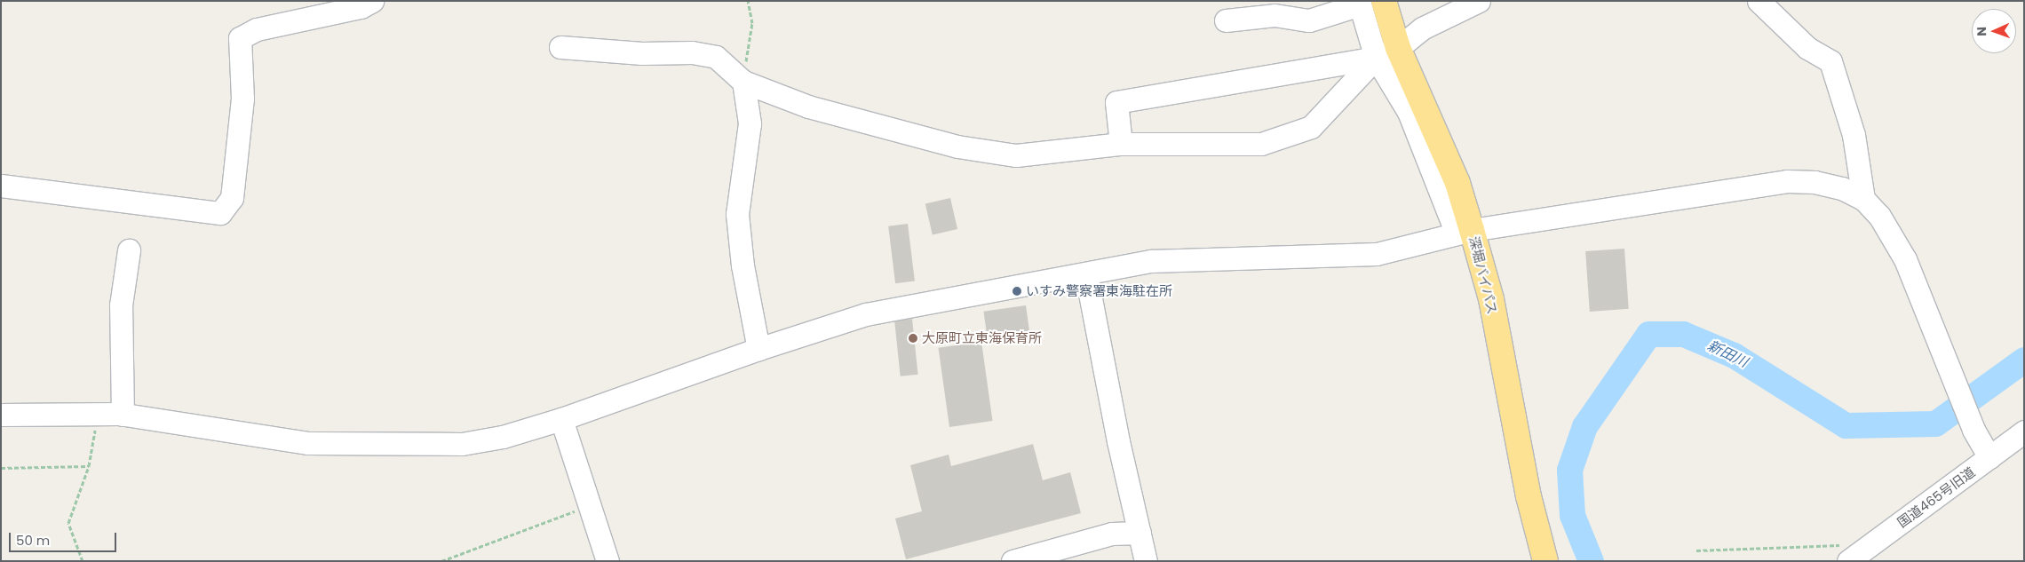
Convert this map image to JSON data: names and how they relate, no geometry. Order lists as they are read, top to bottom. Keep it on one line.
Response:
{"streets":{"highway":["深堀バイパス"],"street":["国道465号旧道"]},"water":["新田川"],"places":["いすみ警察署東海駐在所","大原町立東海保育所"],"scale_bar":"50 m","north":"left"}
